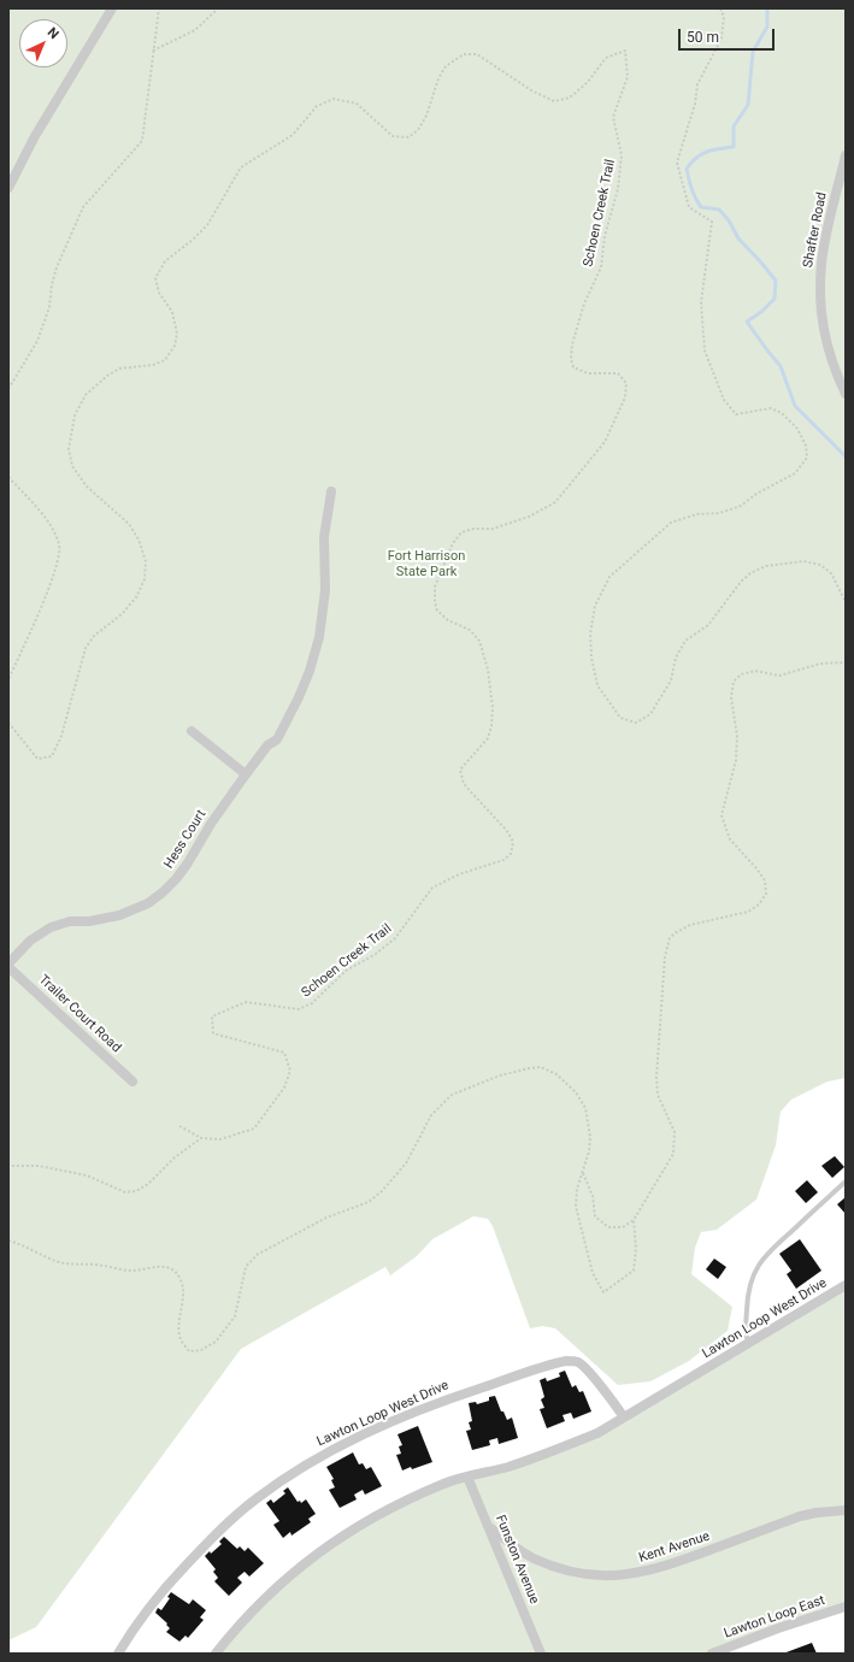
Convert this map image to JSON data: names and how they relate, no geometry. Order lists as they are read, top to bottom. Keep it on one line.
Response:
{"streets":{"street":["Shafter Road","Hess Court","Trailer Court Road","Lawton Loop West Drive","Kent Avenue","Funston Avenue","Lawton Loop East"],"path":["Schoen Creek Trail"]},"crossings":[["Hess Court","Trailer Court Road"],["Lawton Loop West Drive","Funston Avenue"],["Kent Avenue","Funston Avenue"]],"parks":["Fort Harrison State Park"],"scale_bar":"50 m","north":"top right"}
